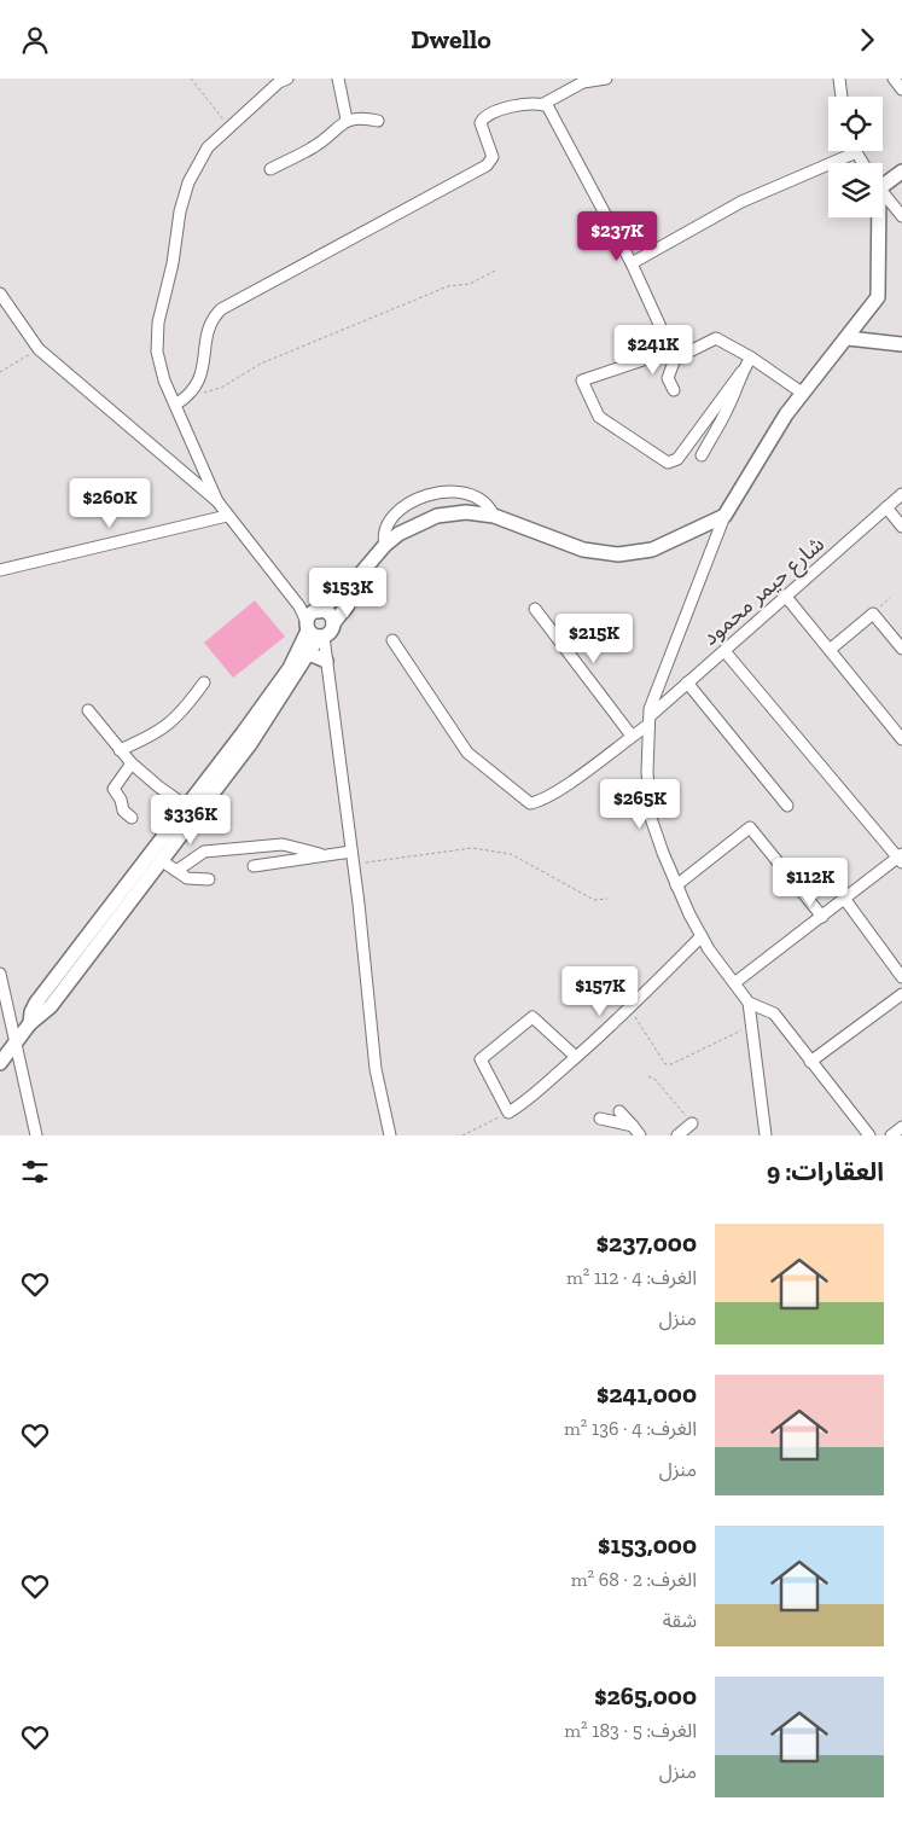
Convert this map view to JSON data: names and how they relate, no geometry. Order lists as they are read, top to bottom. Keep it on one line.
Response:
{"streets":{"street":["شارع حيمر محمود"]},"page":{"header":"Dwello","price":["$237K","$241K","$260K","$153K","$215K","$265K","$336K","$112K","$157K"],"heading":"العقارات: 9","list":[{"name":"$237,000","note":"الغرف: 4 · 112 m² · منزل"},{"name":"$241,000","note":"الغرف: 4 · 136 m² · منزل"},{"name":"$153,000","note":"الغرف: 2 · 68 m² · شقة"},{"name":"$265,000","note":"الغرف: 5 · 183 m² · منزل"}]}}
